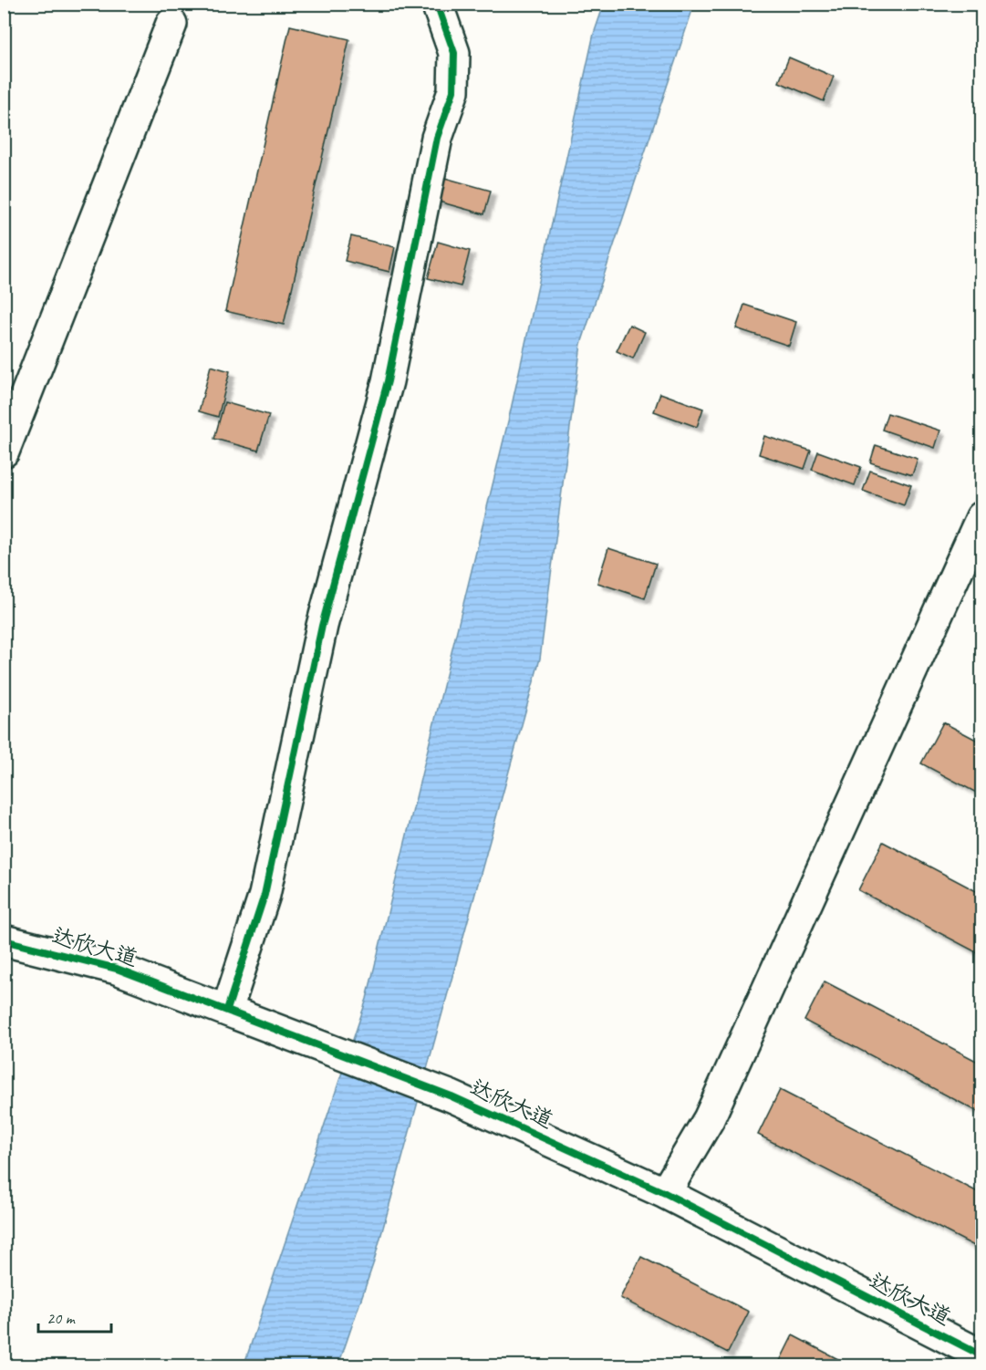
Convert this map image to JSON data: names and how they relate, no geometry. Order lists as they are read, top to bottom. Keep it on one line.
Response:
{"streets":{"street":["达欣大道"]},"scale_bar":"20 m"}
